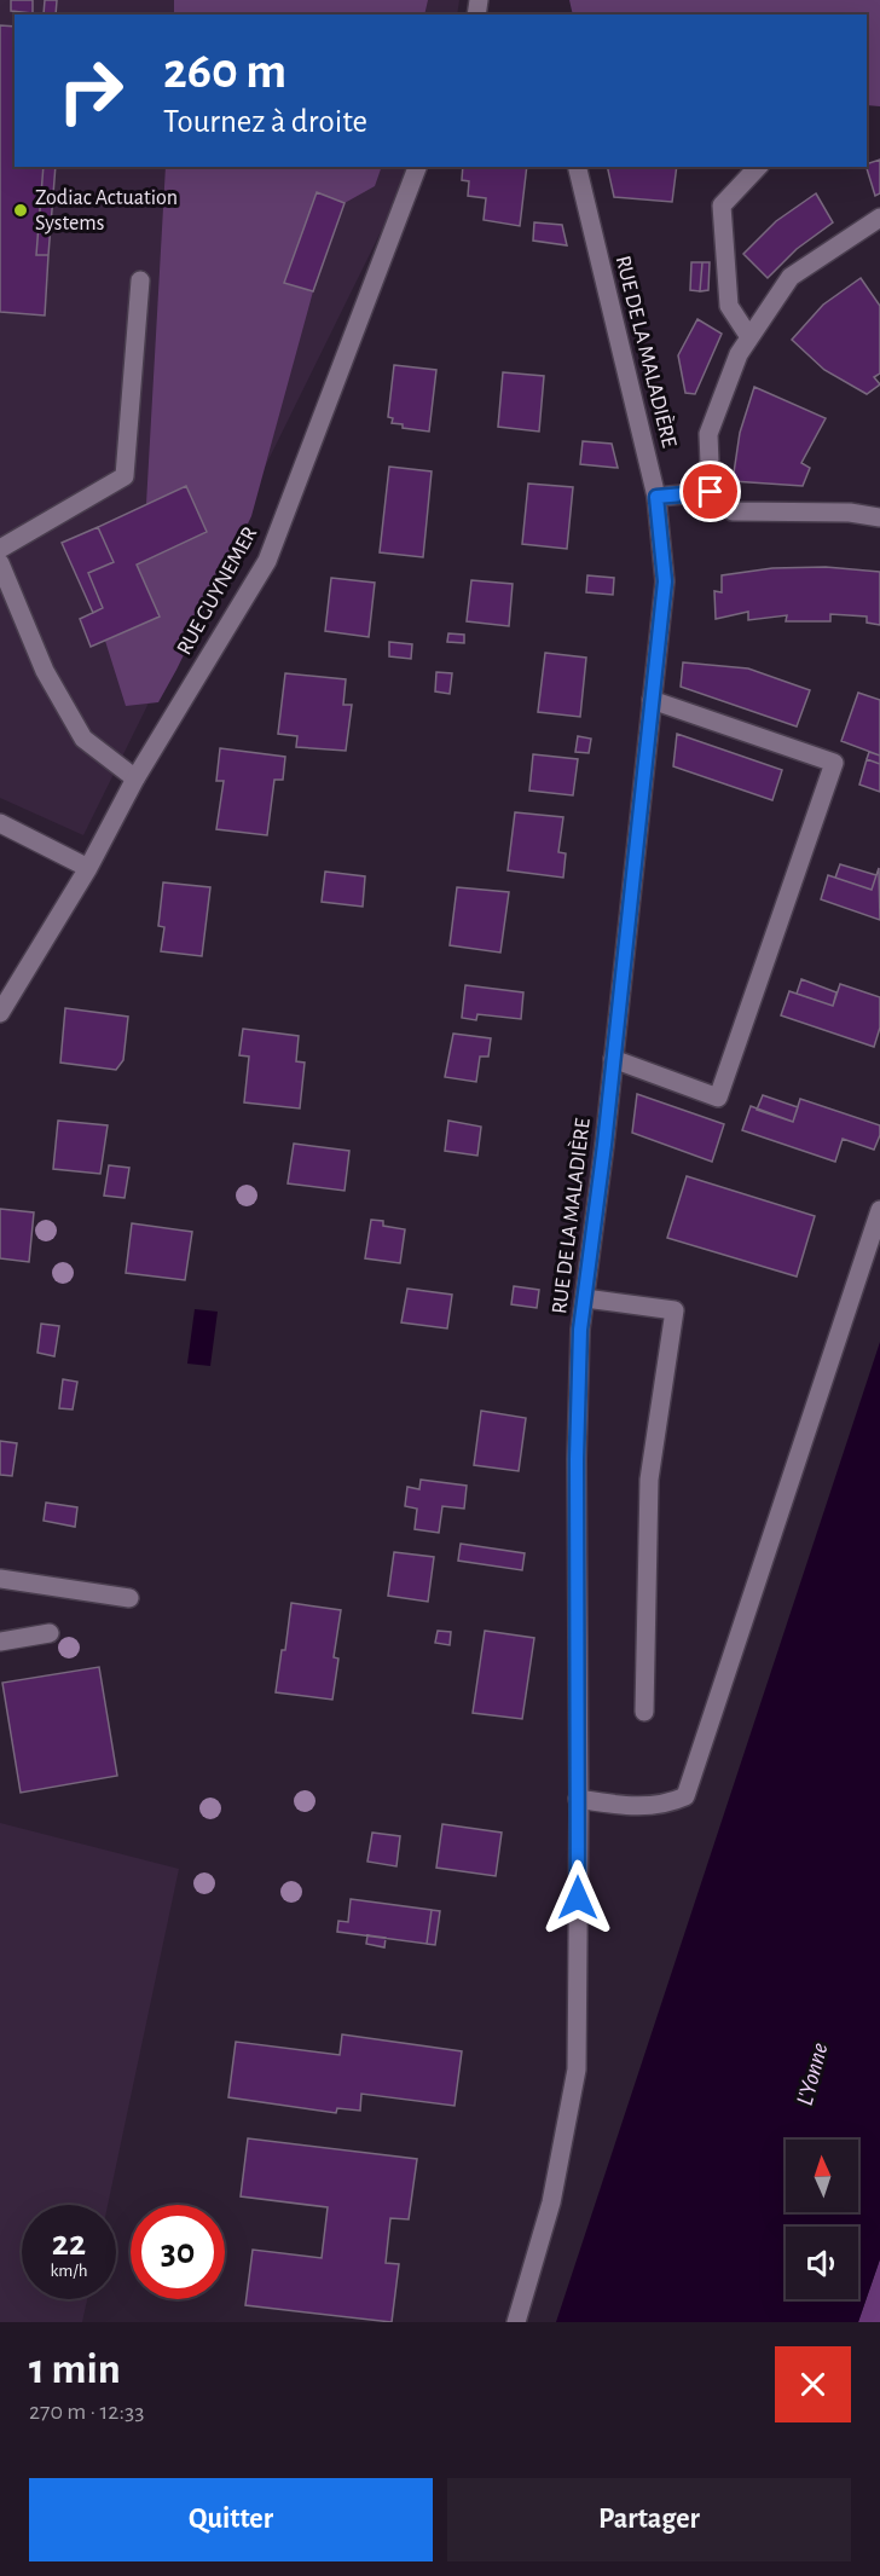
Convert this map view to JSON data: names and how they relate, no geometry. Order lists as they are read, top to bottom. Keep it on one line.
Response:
{"streets":{"street":["RUE DE LA MALADIÈRE","RUE GUYNEMER"]},"water":["L'Yonne"],"places":["Zodiac Actuation Systems"],"north":"top","page":{"turn":["260 m","Tournez à droite"],"speed":"22 km/h","limit":"30","heading":["1 min","270 m · 12:33"],"buttons":["Quitter","Partager"]}}
